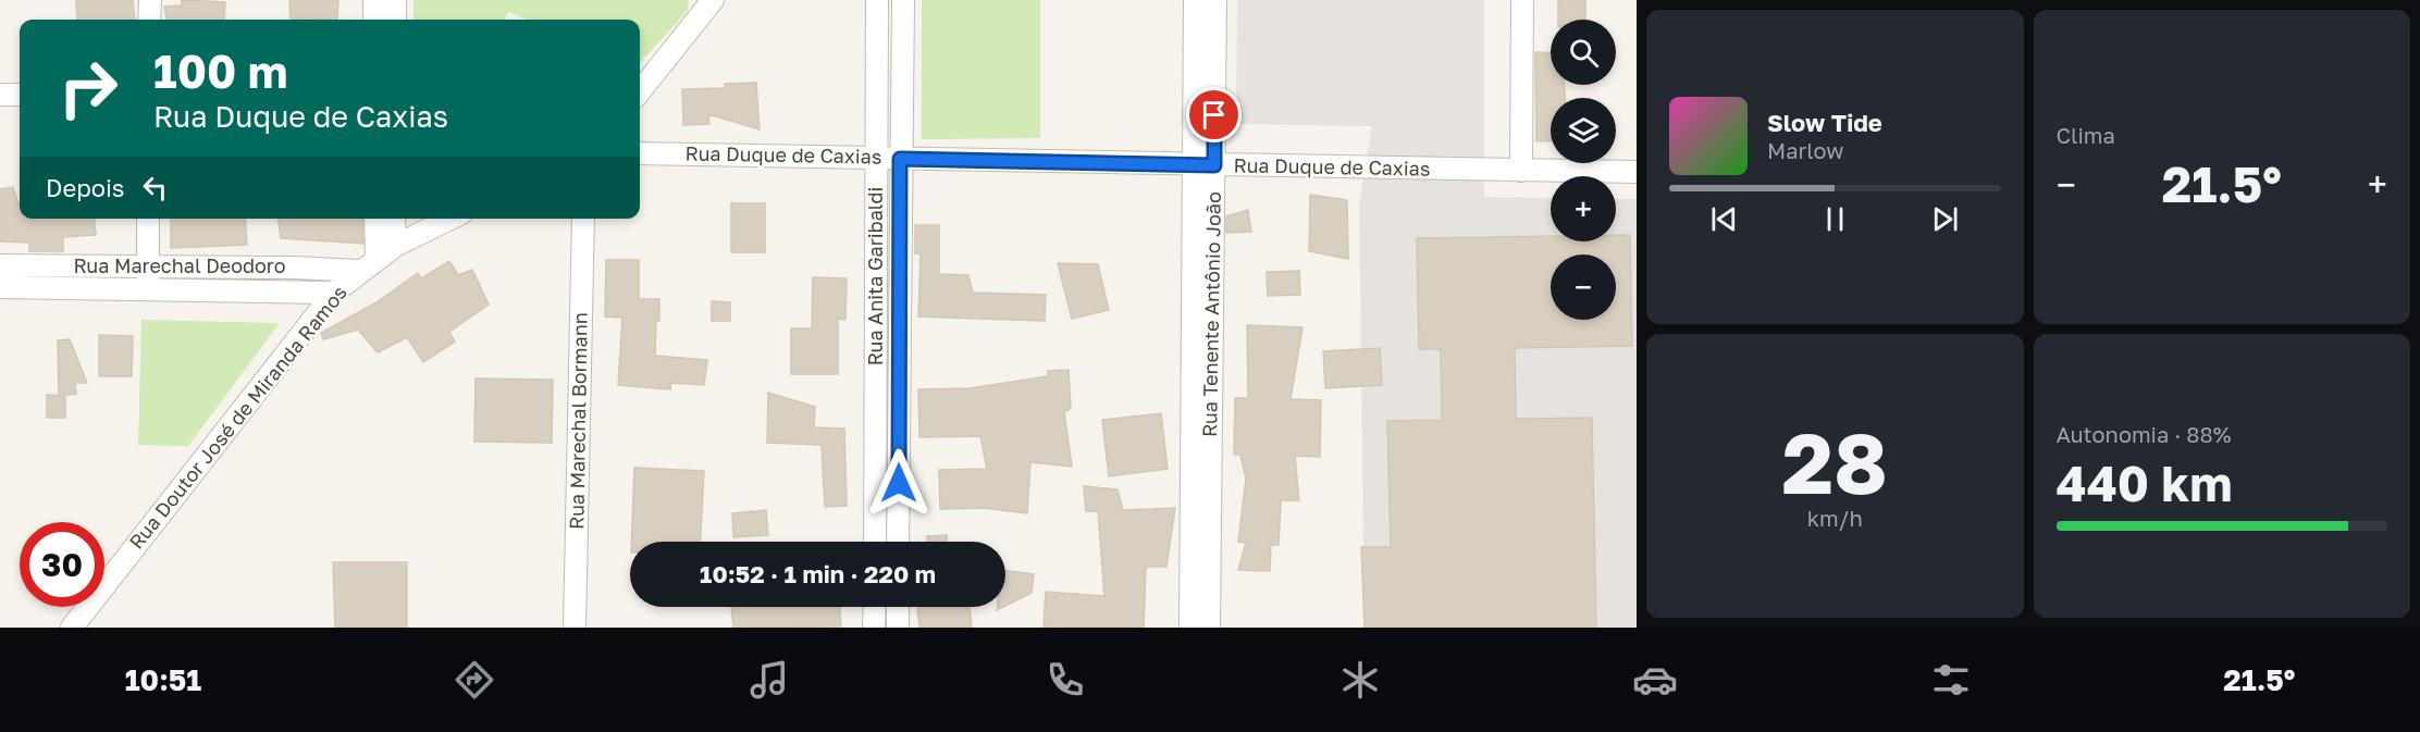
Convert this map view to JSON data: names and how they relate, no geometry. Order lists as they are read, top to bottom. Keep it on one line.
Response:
{"streets":{"street":["Rua Duque de Caxias","Rua Marechal Deodoro","Rua Anita Garibaldi","Rua Tenente Antônio João","Rua Doutor José de Miranda Ramos","Rua Marechal Bormann"]},"crossings":[["Rua Duque de Caxias","Rua Anita Garibaldi"],["Rua Duque de Caxias","Rua Tenente Antônio João"],["Rua Marechal Deodoro","Rua Doutor José de Miranda Ramos"]],"page":{"tile":["Clima",["28","km/h"],["Autonomia · 88%","440 km"]],"map_buttons":["+","−"],"turn":["100 m","Rua Duque de Caxias"],"song":["Slow Tide","Marlow"],"then":"Depois","heat":["−","21.5°","+"],"limit":"30","trip":"10:52 · 1 min · 220 m","tabs":["10:51","21.5°"]}}
